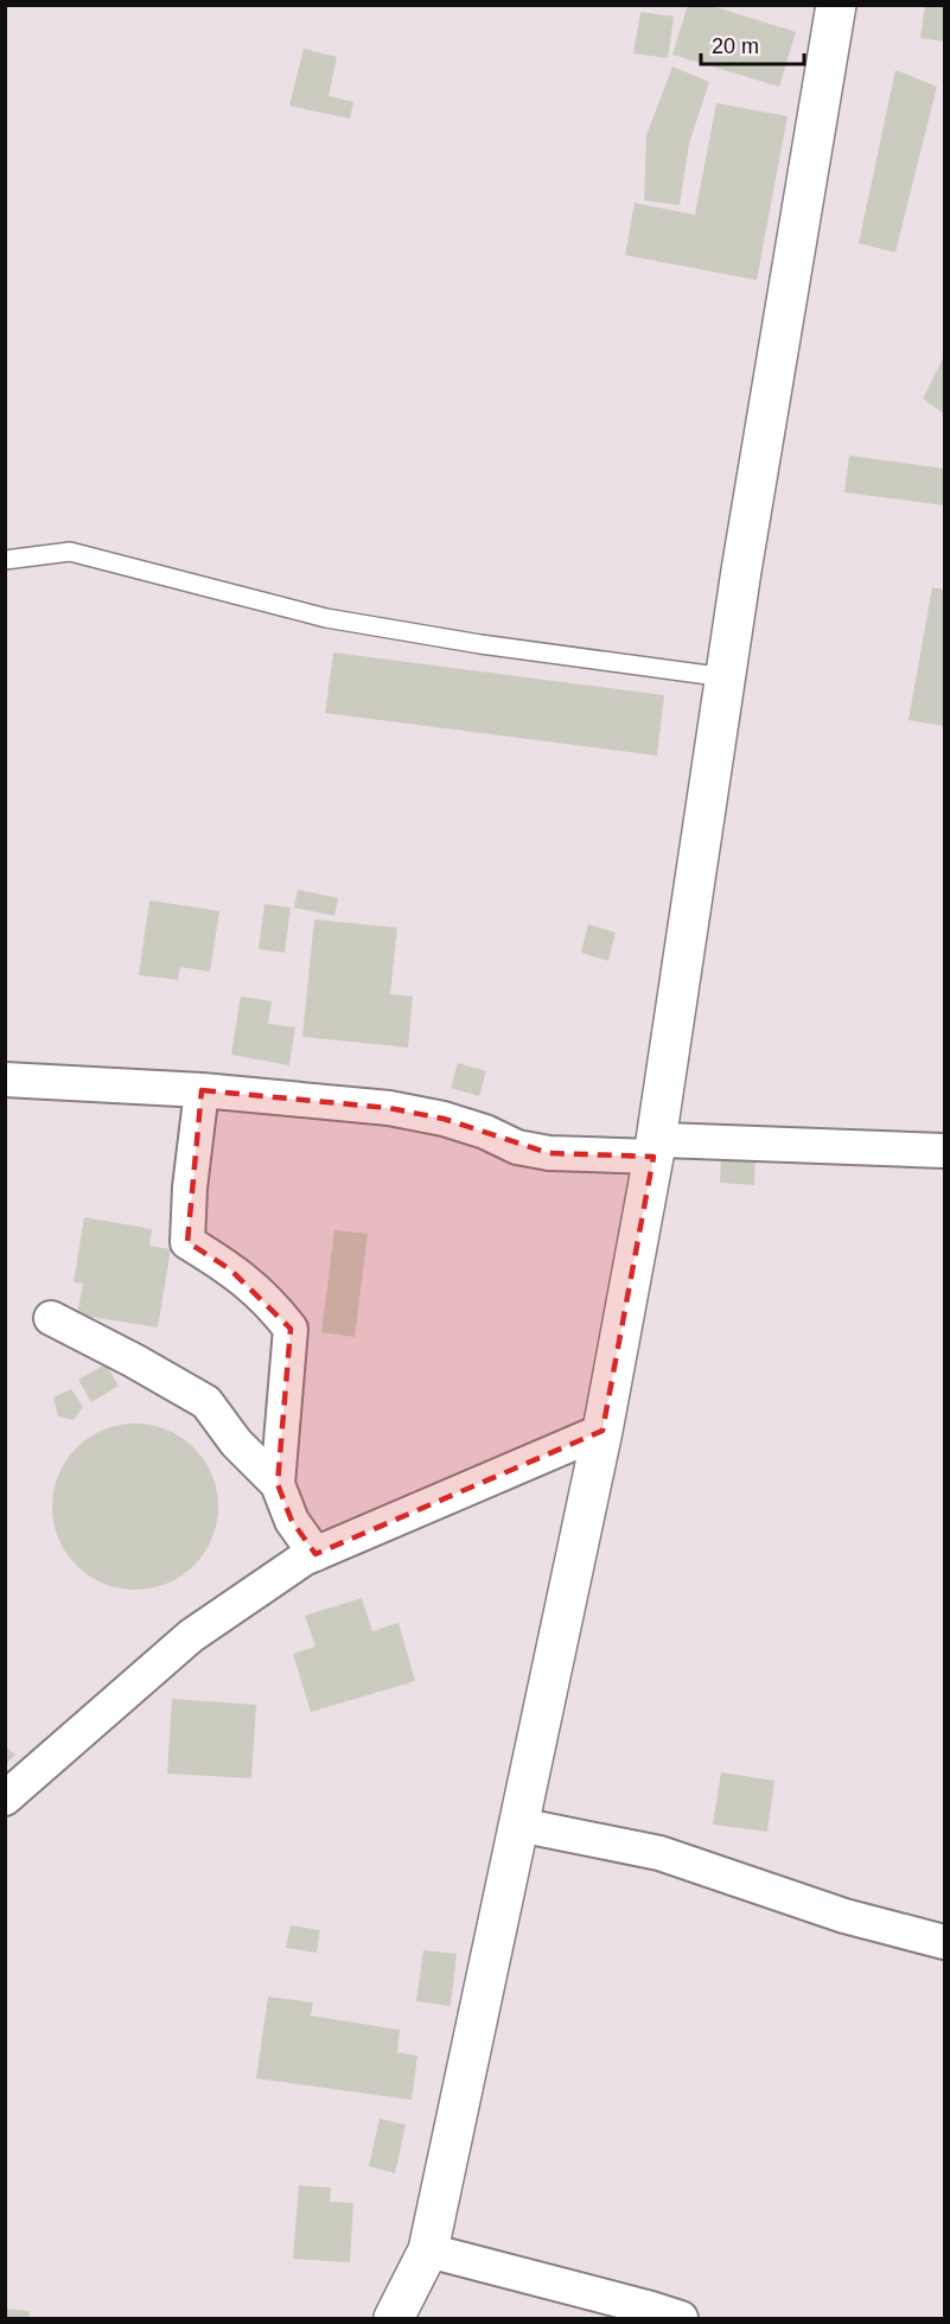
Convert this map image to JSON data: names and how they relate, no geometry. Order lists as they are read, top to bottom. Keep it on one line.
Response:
{"scale_bar":"20 m"}
